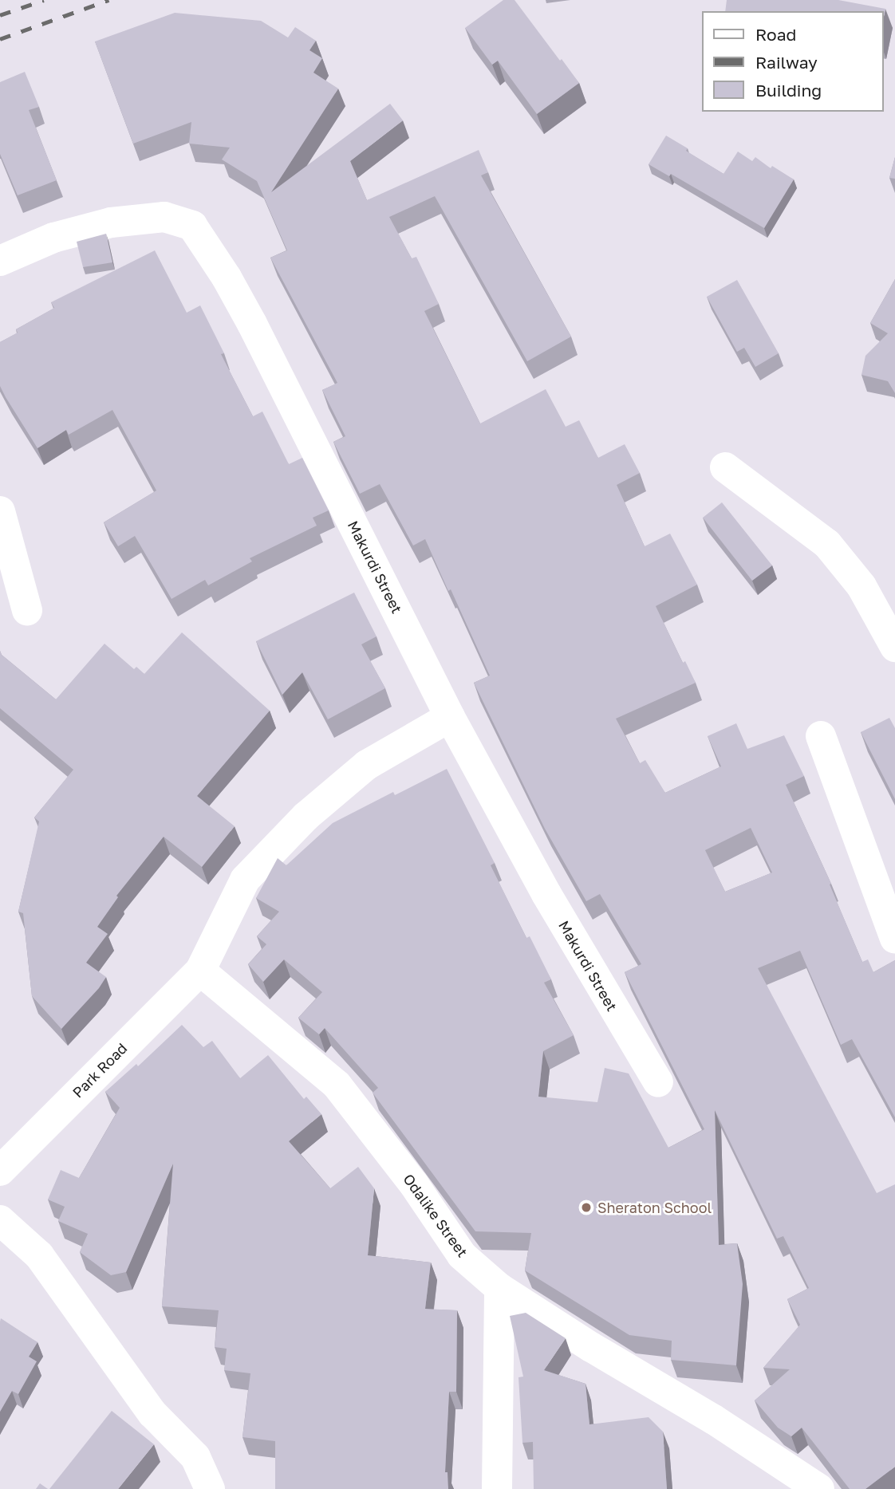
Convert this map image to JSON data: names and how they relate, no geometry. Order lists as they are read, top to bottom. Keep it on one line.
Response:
{"streets":{"street":["Makurdi Street","Park Road","Odalike Street"]},"crossings":[["Makurdi Street","Park Road"],["Park Road","Odalike Street"]],"places":["Sheraton School"],"legend":["Road","Railway","Building"]}
